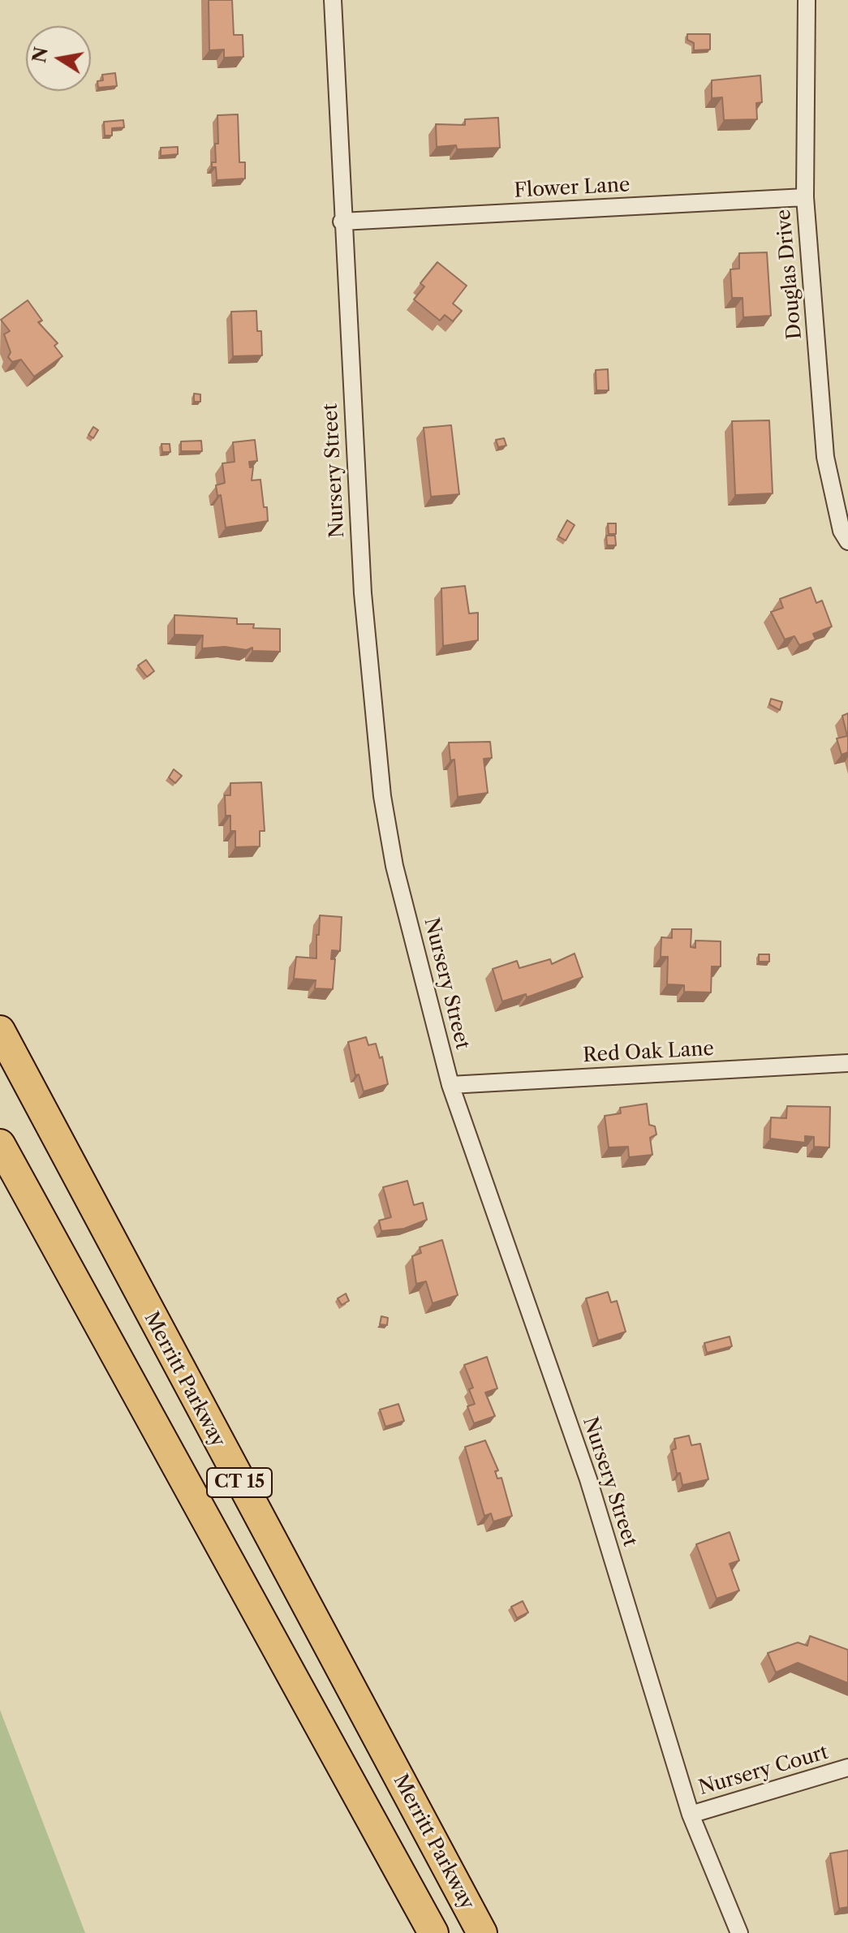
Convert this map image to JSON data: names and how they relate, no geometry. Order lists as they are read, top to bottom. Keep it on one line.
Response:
{"streets":{"highway":["Merritt Parkway","CT 15"],"street":["Flower Lane","Douglas Drive","Nursery Street","Red Oak Lane","Nursery Court"]},"crossings":[["Flower Lane","Douglas Drive"],["Flower Lane","Nursery Street"],["Nursery Street","Red Oak Lane"],["Nursery Street","Nursery Court"]],"north":"left"}
